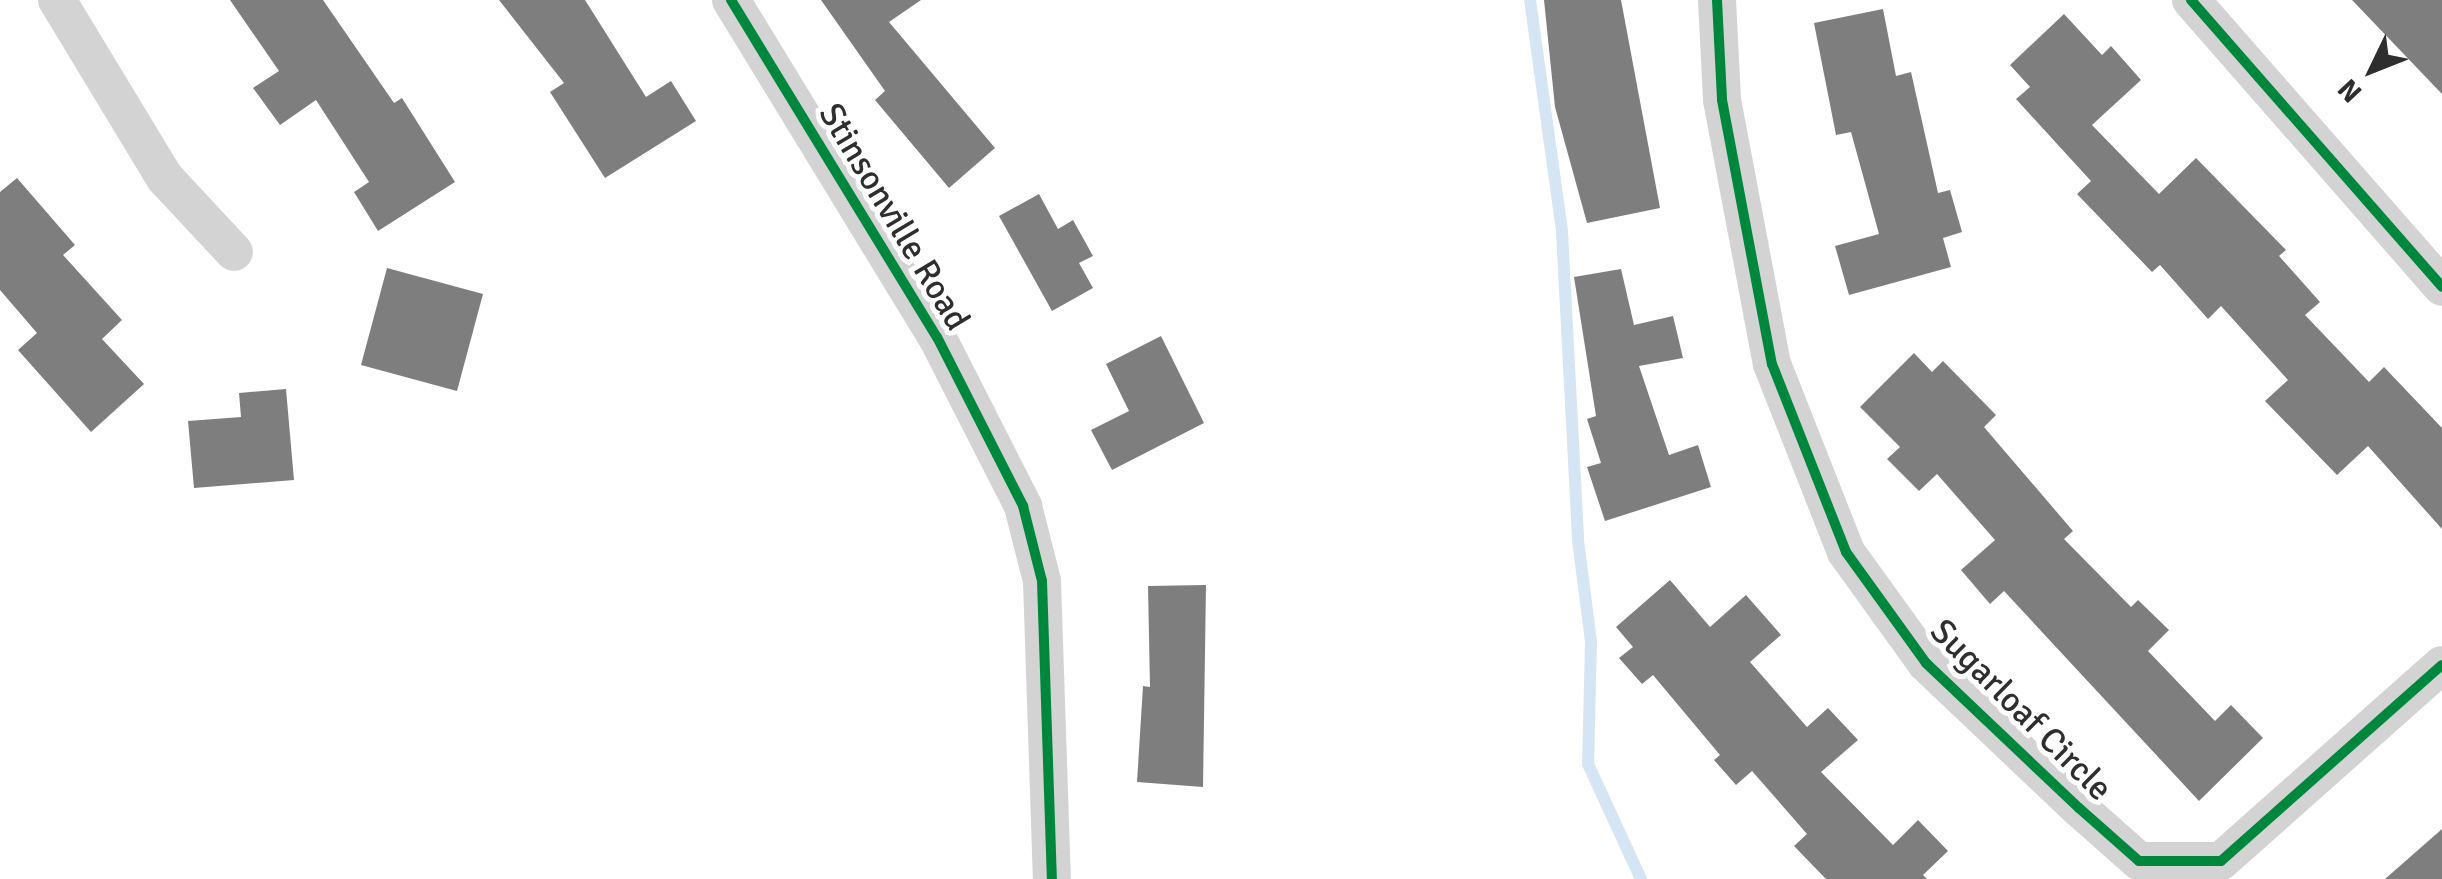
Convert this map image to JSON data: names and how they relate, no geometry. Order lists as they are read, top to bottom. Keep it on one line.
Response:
{"streets":{"street":["Stinsonville Road","Sugarloaf Circle"]},"north":"bottom left"}
